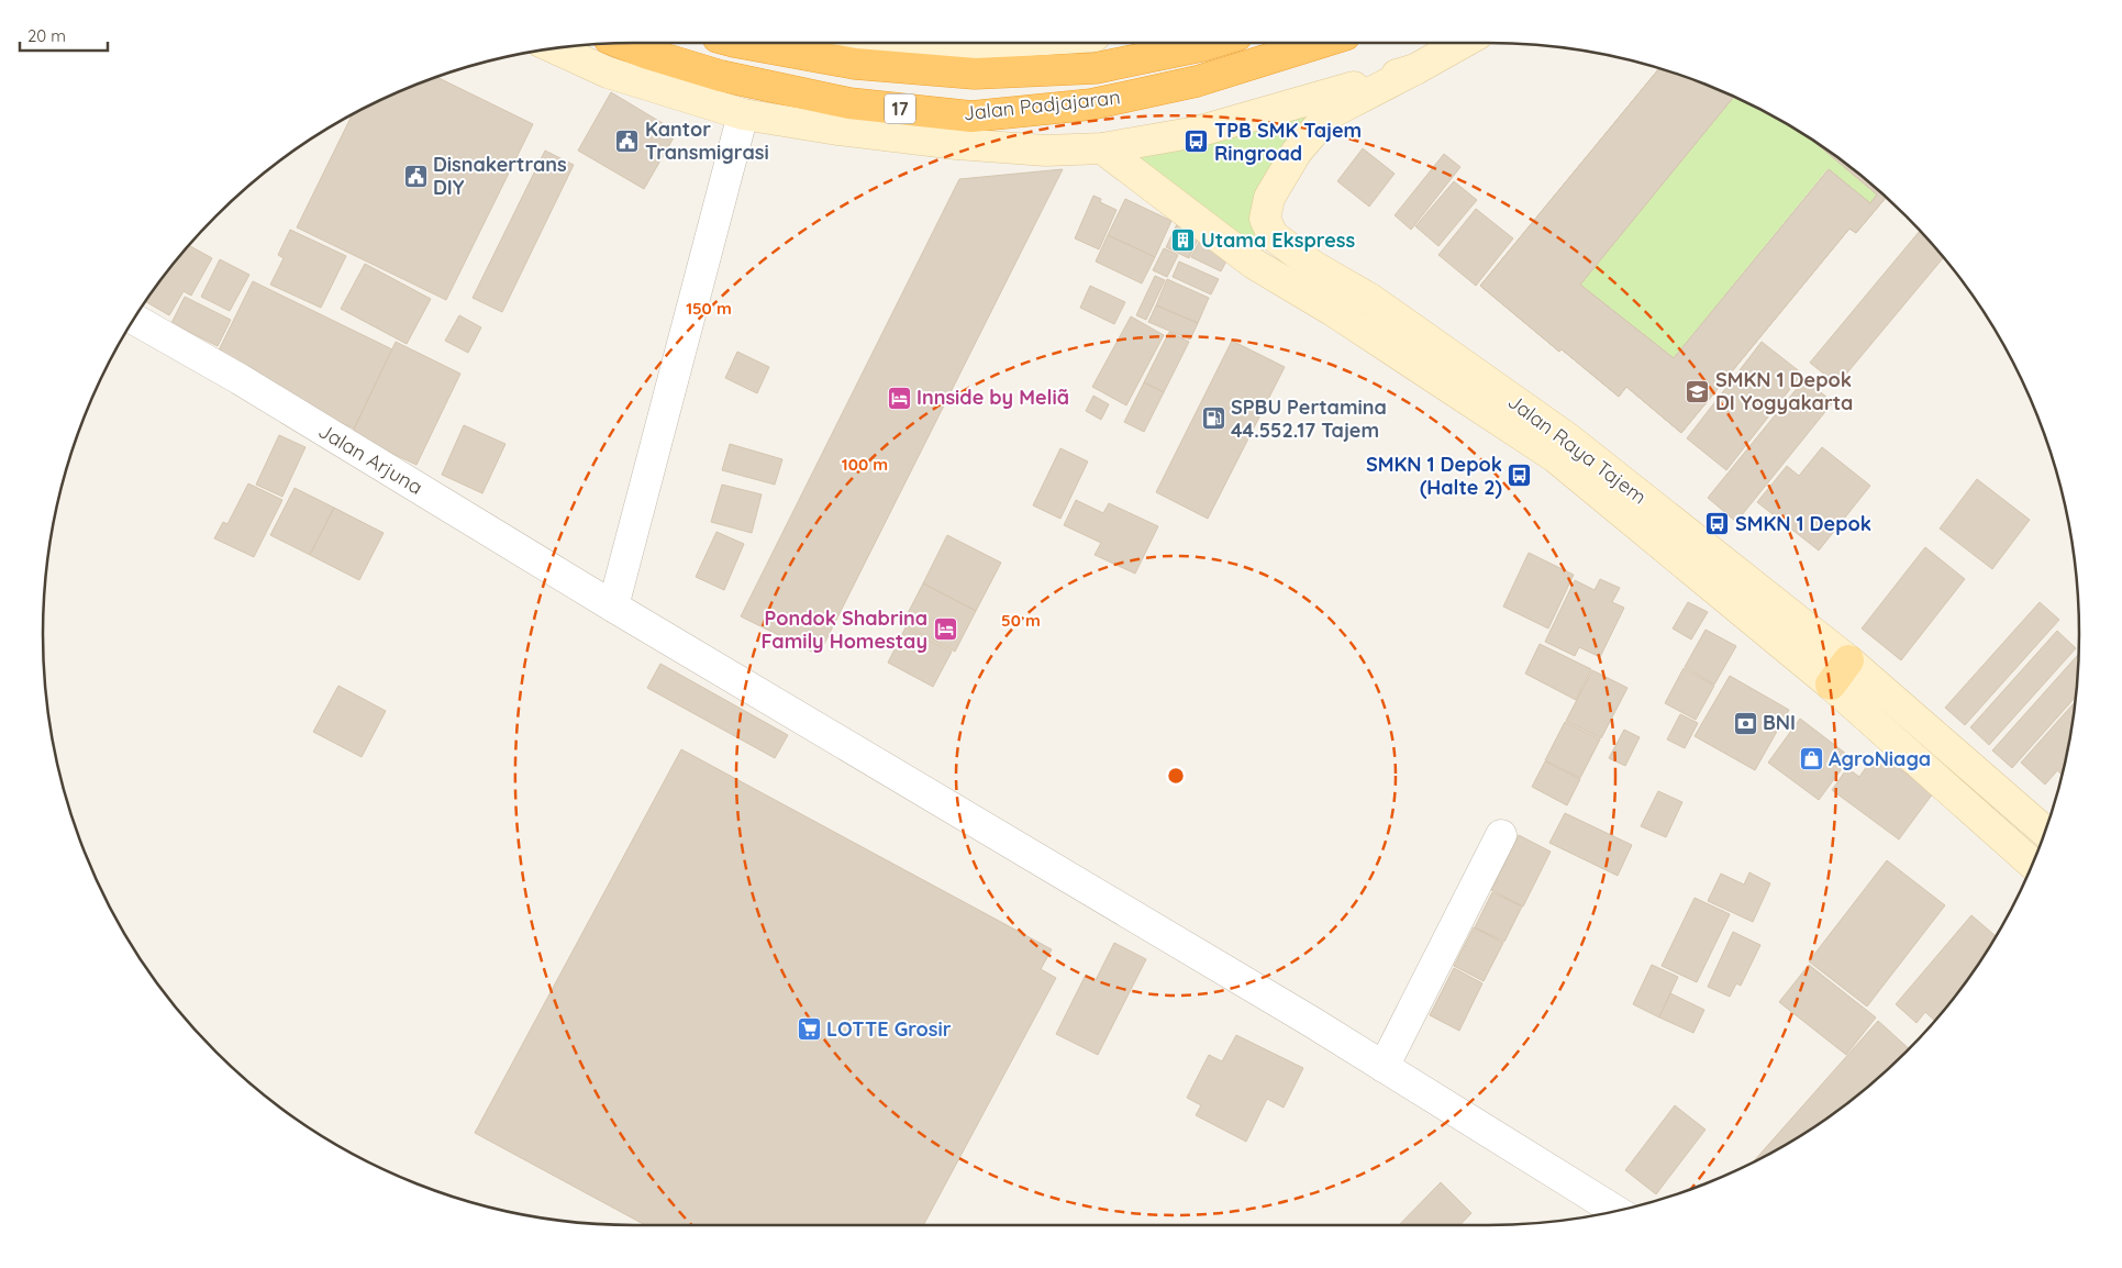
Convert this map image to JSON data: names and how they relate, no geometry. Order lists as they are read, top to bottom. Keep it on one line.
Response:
{"streets":{"highway":["Jalan Padjajaran","17"],"main road":["Jalan Raya Tajem"],"street":["Jalan Arjuna"]},"places":{"public building":["Kantor Transmigrasi","Disnakertrans DIY"],"bus stop":["TPB SMK Tajem Ringroad","SMKN 1 Depok (Halte 2)","SMKN 1 Depok"],"building":["Utama Ekspress"],"school or university":["SMKN 1 Depok DI Yogyakarta"],"hotel":["Innside by Meliã","Pondok Shabrina Family Homestay"],"fuel station":["SPBU Pertamina 44.552.17 Tajem"],"bank":["BNI"],"shop":["AgroNiaga"],"supermarket":["LOTTE Grosir"]},"scale_bar":"20 m","rings":["150 m","100 m","50 m"]}
